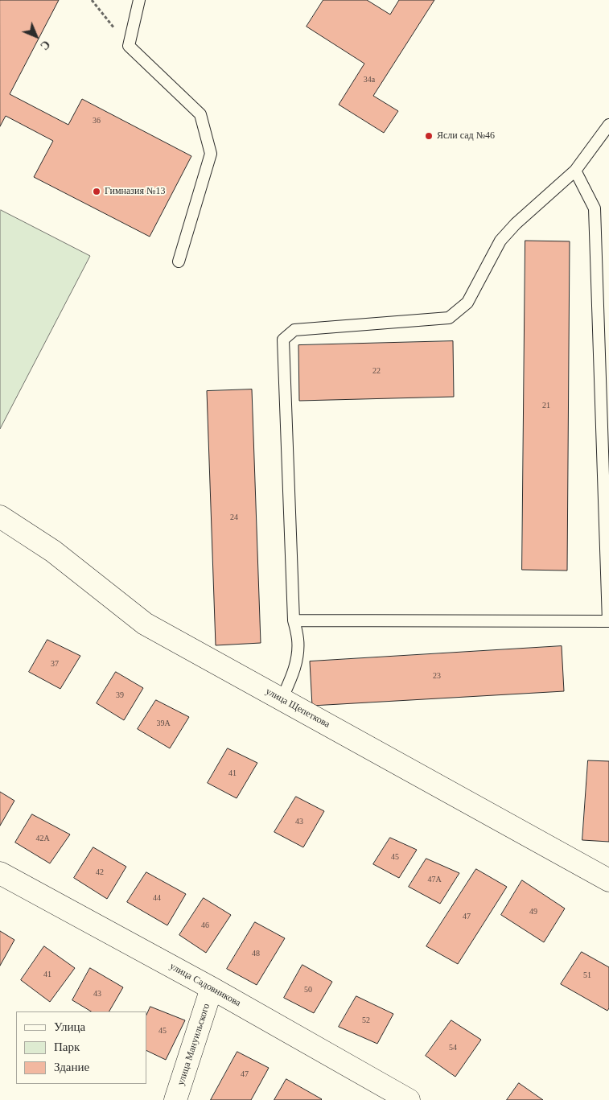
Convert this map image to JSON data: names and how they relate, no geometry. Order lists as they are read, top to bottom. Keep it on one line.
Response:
{"streets":{"street":["улица Щепеткова","улица Садовникова","улица Мануильского"]},"crossings":[["улица Садовникова","улица Мануильского"]],"places":["Ясли сад №46","Гимназия №13"],"house_numbers":["34а","36","22","21","24","37","23","39","39А","41","43","42А","45","42","47А","44","49","47","46","48","41","51","50","43","52","45","54","47"],"legend":["Улица","Парк","Здание"],"north":"bottom right"}
